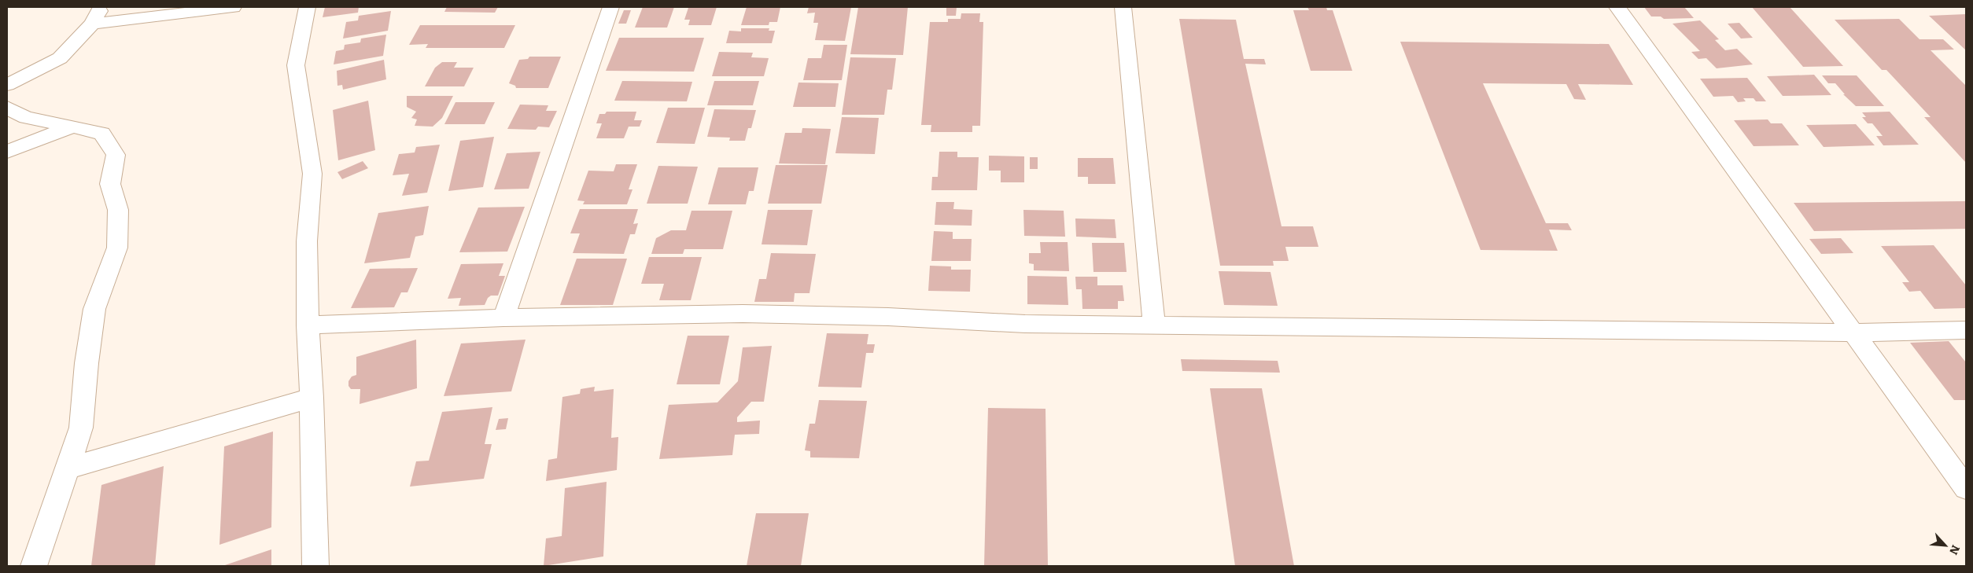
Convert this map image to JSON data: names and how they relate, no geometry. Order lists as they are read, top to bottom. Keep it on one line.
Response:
{"north":"bottom right"}
